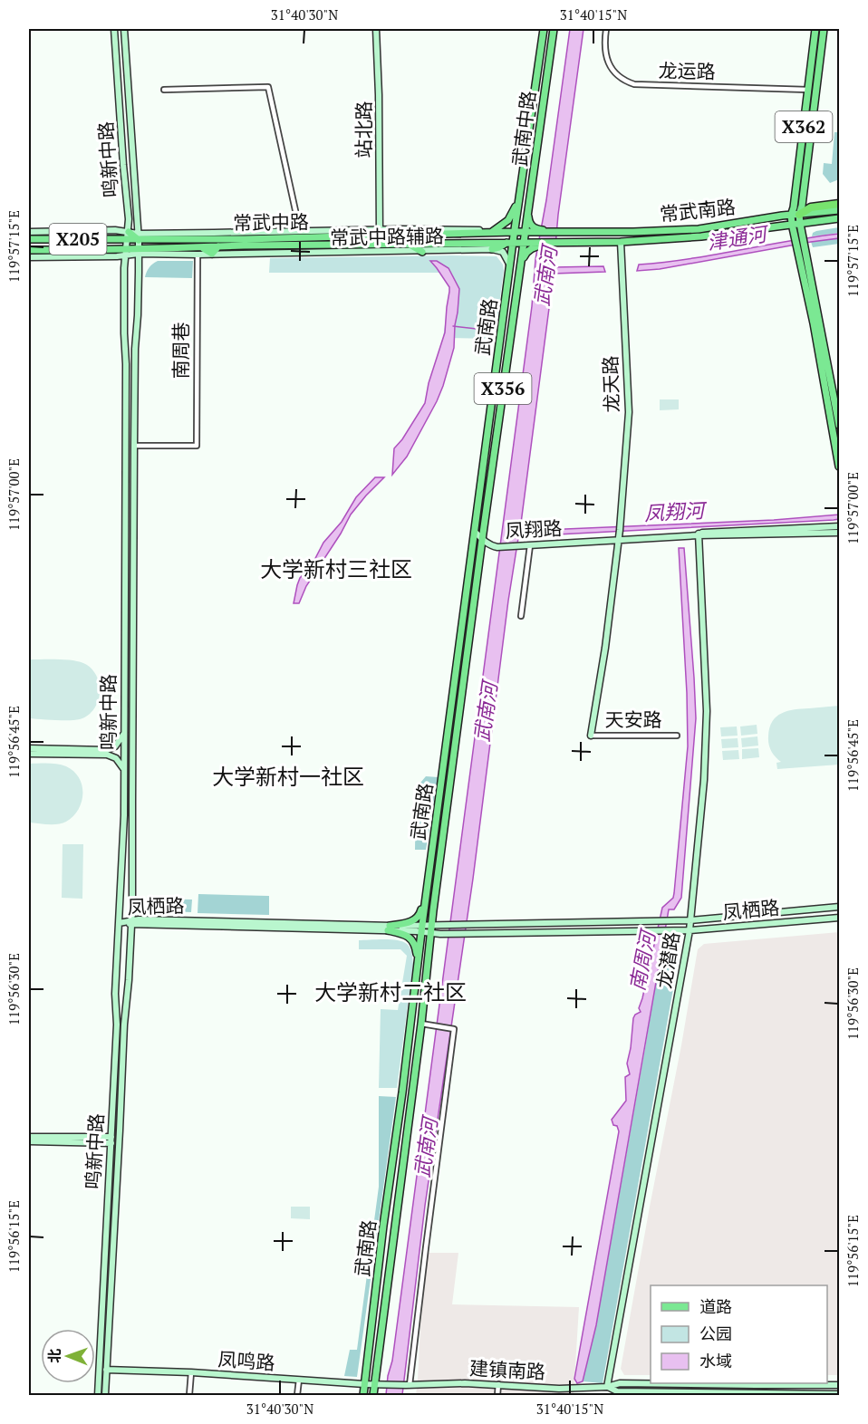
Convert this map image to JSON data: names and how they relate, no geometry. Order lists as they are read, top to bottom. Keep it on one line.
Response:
{"streets":{"main road":["X362","武南中路","常武南路","常武中路","X205","武南路","X356"],"street":["龙运路","站北路","鸣新中路","常武中路辅路","南周巷","龙天路","凤翔路","天安路","凤栖路","龙潜路","凤鸣路","建镇南路"]},"crossings":[["龙运路","X362"],["X362","常武南路"],["X362","X205"],["武南中路","常武中路"],["武南中路","常武中路辅路"],["武南中路","X205"],["武南中路","武南路"],["站北路","常武中路"],["站北路","常武中路辅路"],["鸣新中路","常武中路"],["鸣新中路","常武中路辅路"],["鸣新中路","南周巷"],["鸣新中路","凤栖路"],["鸣新中路","凤鸣路"],["常武南路","X205"],["常武南路","龙天路"],["常武中路","常武中路辅路"],["常武中路","X205"],["常武中路","武南路"],["常武中路辅路","X205"],["常武中路辅路","武南路"],["常武中路辅路","南周巷"],["X205","武南路"],["武南路","凤翔路"],["武南路","凤栖路"],["武南路","凤鸣路"],["龙天路","凤翔路"],["龙天路","天安路"],["凤翔路","龙潜路"],["凤栖路","龙潜路"],["龙潜路","建镇南路"],["凤鸣路","建镇南路"]],"districts":["大学新村三社区","大学新村一社区","大学新村二社区"],"water":["津通河","武南河","凤翔河","南周河"],"legend":["道路","公园","水域"],"north":"left","coordinates":["31°40'30\"N","31°40'15\"N","119°57'15\"E","119°57'00\"E","119°56'45\"E","119°56'30\"E","119°56'15\"E"]}
